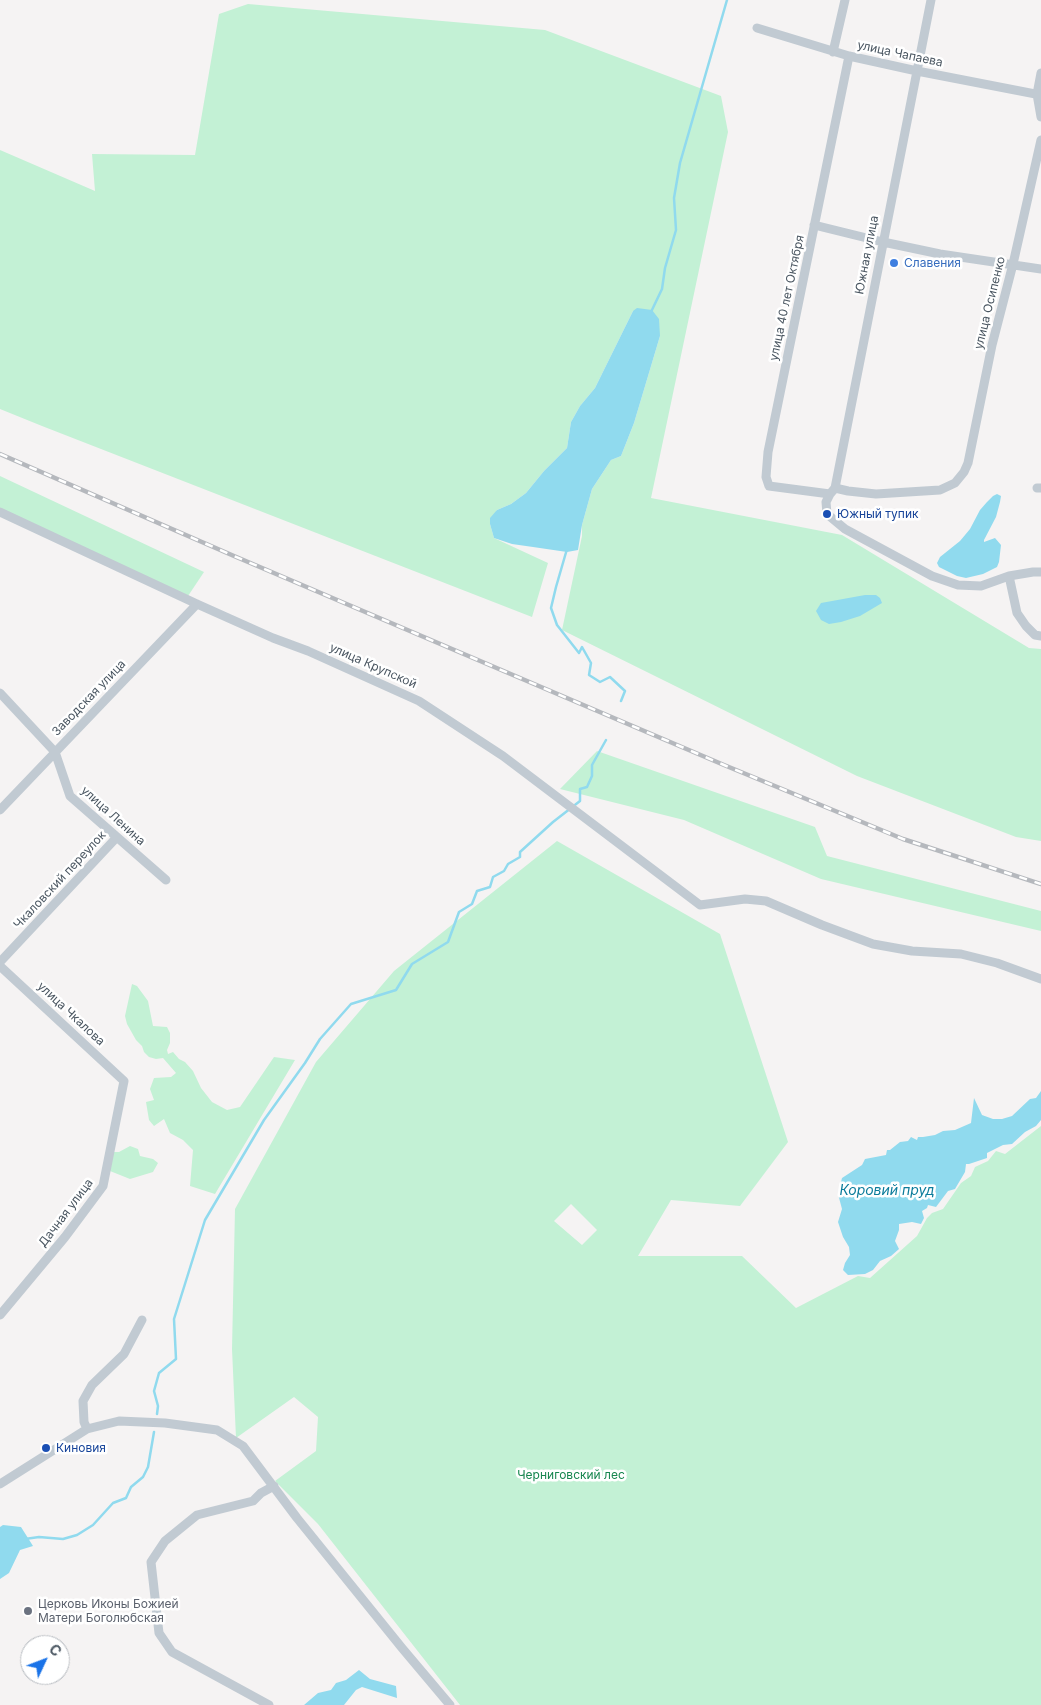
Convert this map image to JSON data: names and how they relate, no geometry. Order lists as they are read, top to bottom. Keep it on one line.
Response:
{"streets":{"street":["улица Чапаева","Южная улица","улица 40 лет Октября","улица Осипенко","улица Крупской","Заводская улица","улица Ленина","Чкаловский переулок","улица Чкалова","Дачная улица"]},"crossings":[["улица Чапаева","Южная улица"],["улица Чапаева","улица 40 лет Октября"],["Южная улица","улица 40 лет Октября"],["Южная улица","улица Осипенко"],["улица 40 лет Октября","улица Осипенко"],["улица Крупской","Заводская улица"],["Заводская улица","улица Ленина"],["улица Ленина","Чкаловский переулок"],["Чкаловский переулок","улица Чкалова"],["улица Чкалова","Дачная улица"]],"water":["Коровий пруд"],"parks":["Черниговский лес"],"places":["Славения","Южный тупик","Киновия","Церковь Иконы Божией Матери Боголюбская"],"north":"top right"}
